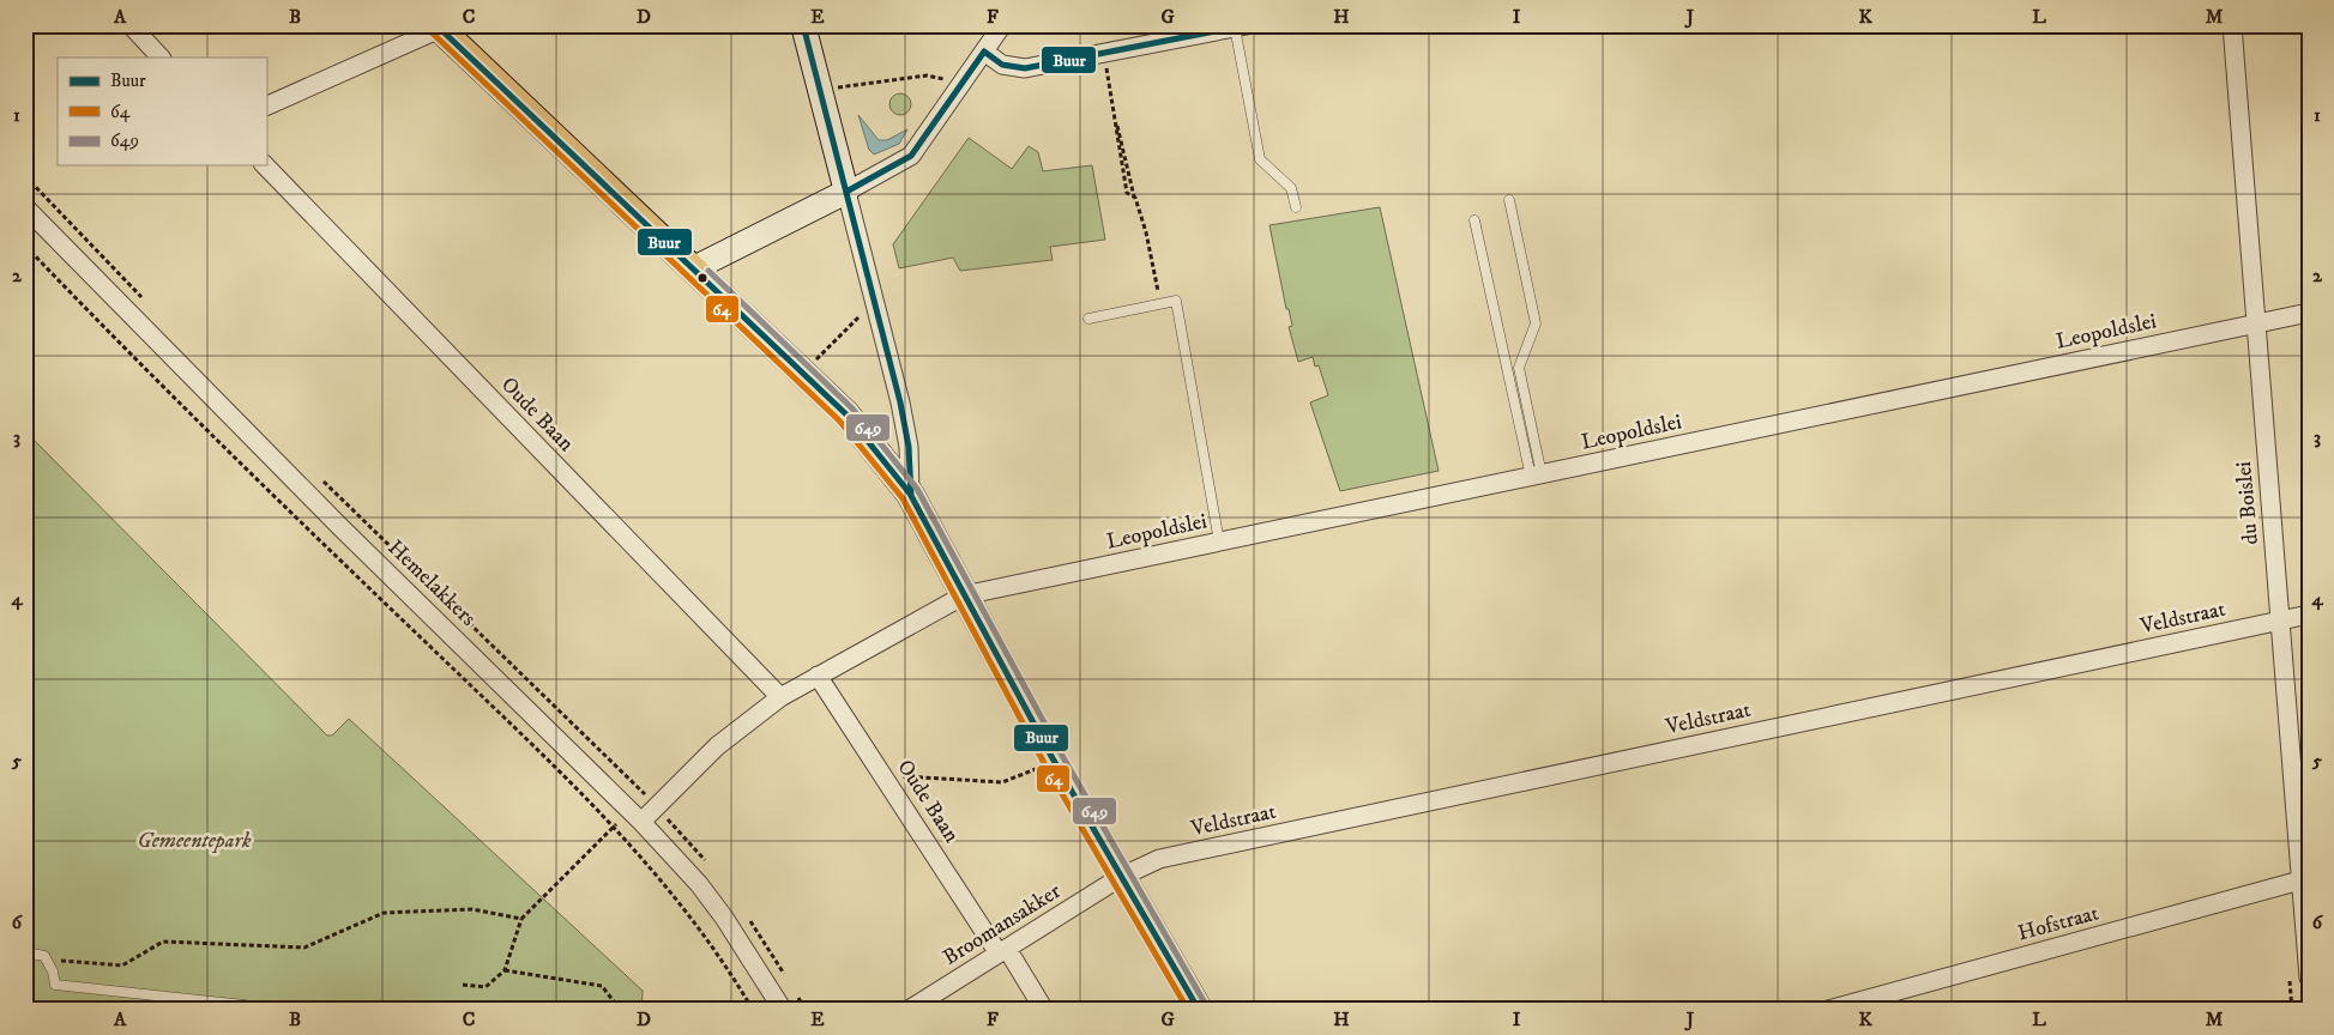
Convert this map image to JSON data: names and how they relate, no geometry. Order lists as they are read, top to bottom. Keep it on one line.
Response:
{"streets":{"street":["Leopoldslei","Oude Baan","du Boislei","Hemelakkers","Veldstraat","Hofstraat","Broomansakker"]},"crossings":[["Leopoldslei","du Boislei"],["Oude Baan","Broomansakker"],["du Boislei","Veldstraat"],["du Boislei","Hofstraat"],["Veldstraat","Broomansakker"]],"parks":["Gemeentepark"],"lines":["transit line Buur","transit line 64","transit line 649"],"legend":["Buur","64","649"],"grid":{"columns":["A","B","C","D","E","F","G","H","I","J","K","L","M"],"rows":["1","2","3","4","5","6"]}}
